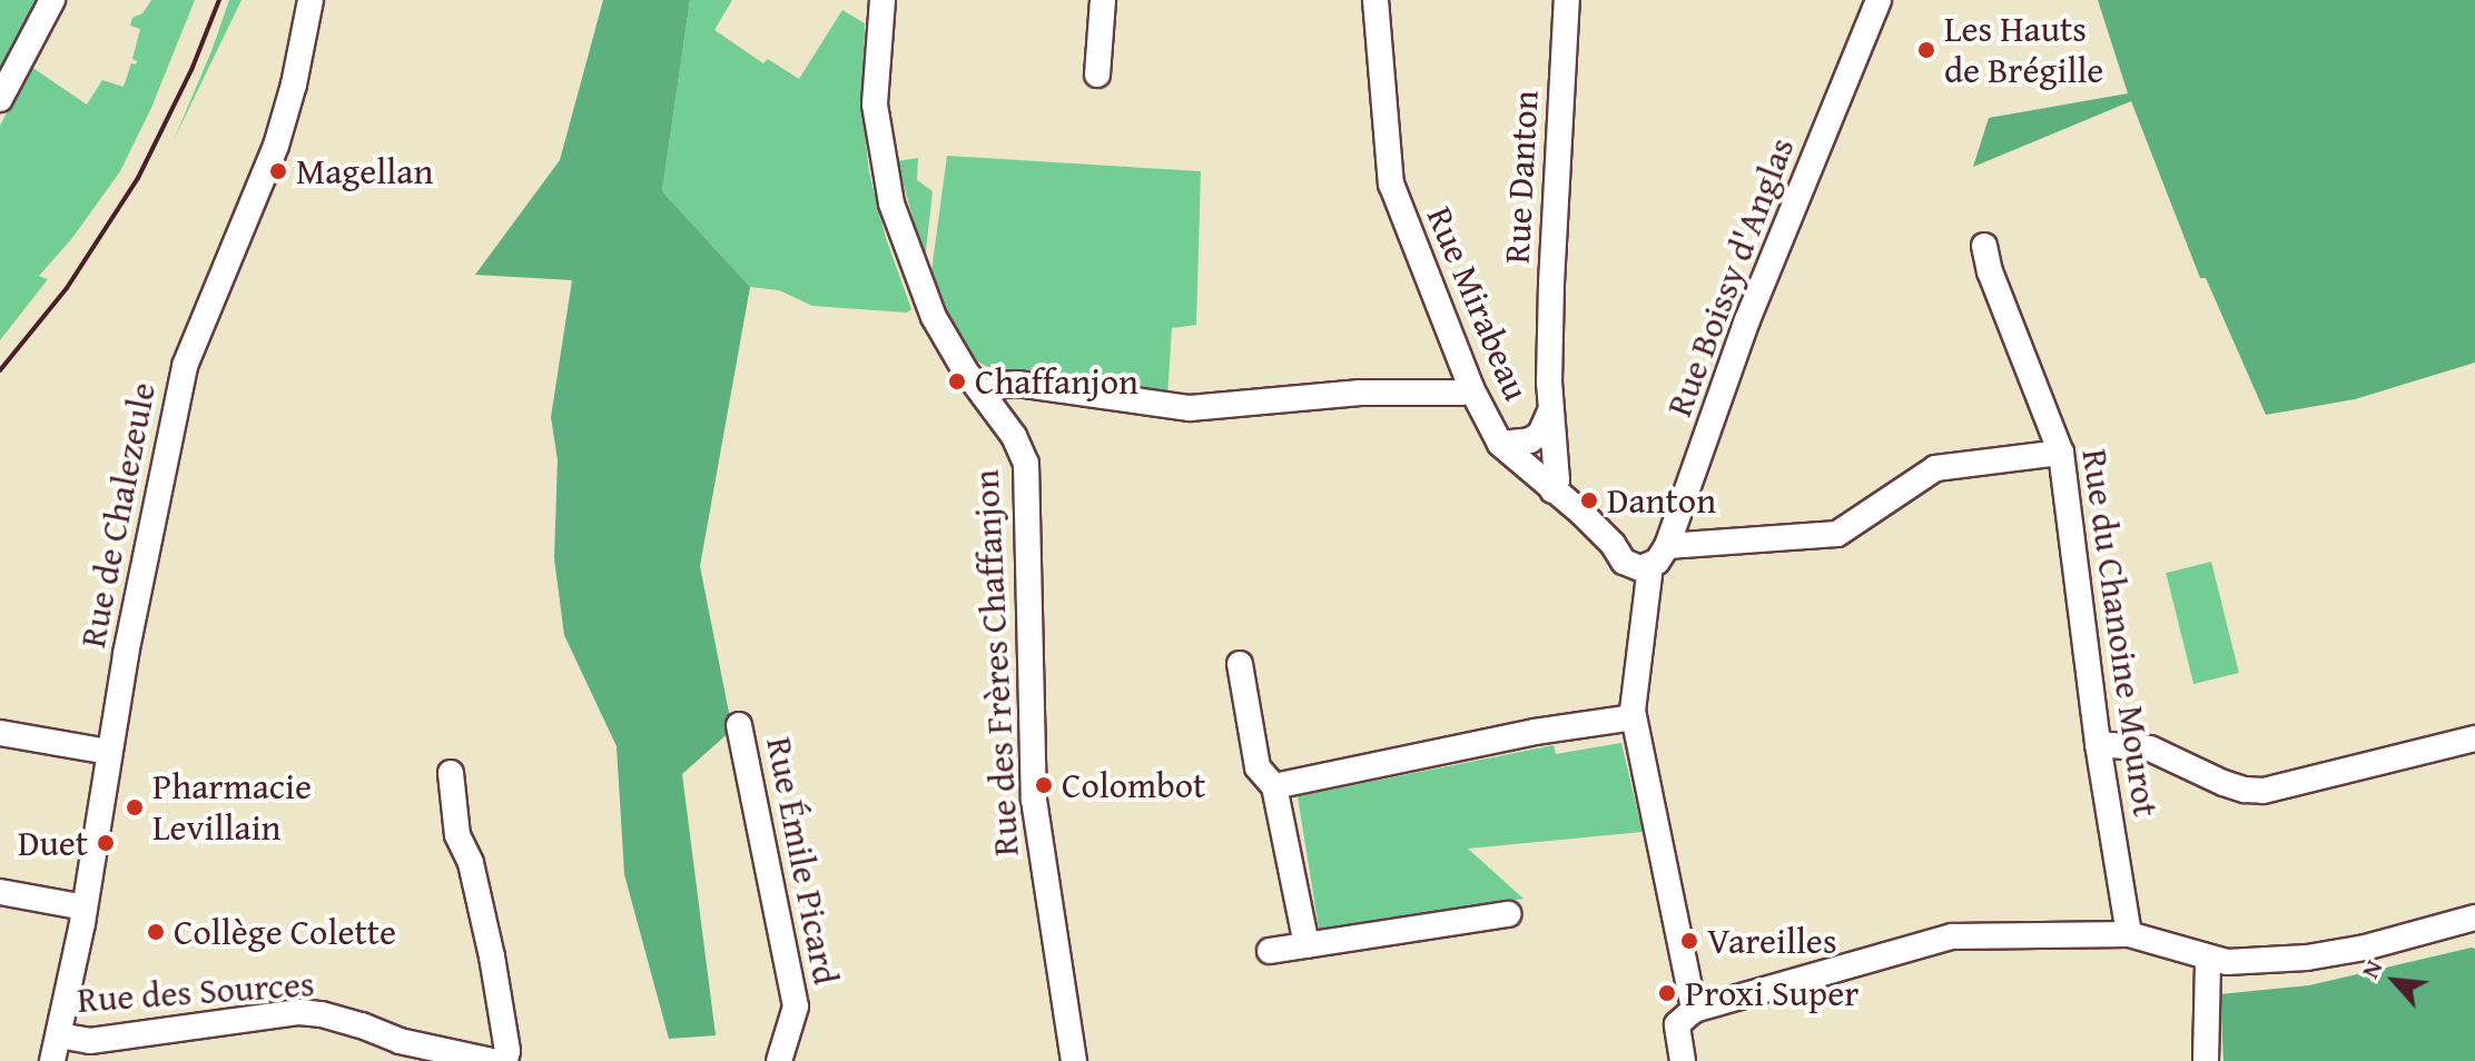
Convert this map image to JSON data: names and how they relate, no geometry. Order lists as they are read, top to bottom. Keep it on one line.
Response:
{"streets":{"street":["Rue Danton","Rue Boissy d'Anglas","Rue Mirabeau","Rue de Chalezeule","Rue du Chanoine Mourot","Rue des Frères Chaffanjon","Rue Émile Picard","Rue des Sources"]},"crossings":[["Rue Danton","Rue Mirabeau"],["Rue Boissy d'Anglas","Rue Mirabeau"],["Rue de Chalezeule","Rue des Sources"]],"places":["Les Hauts de Brégille","Magellan","Chaffanjon","Danton","Colombot","Pharmacie Levillain","Duet","Collège Colette","Vareilles","Proxi Super"],"north":"top left"}
